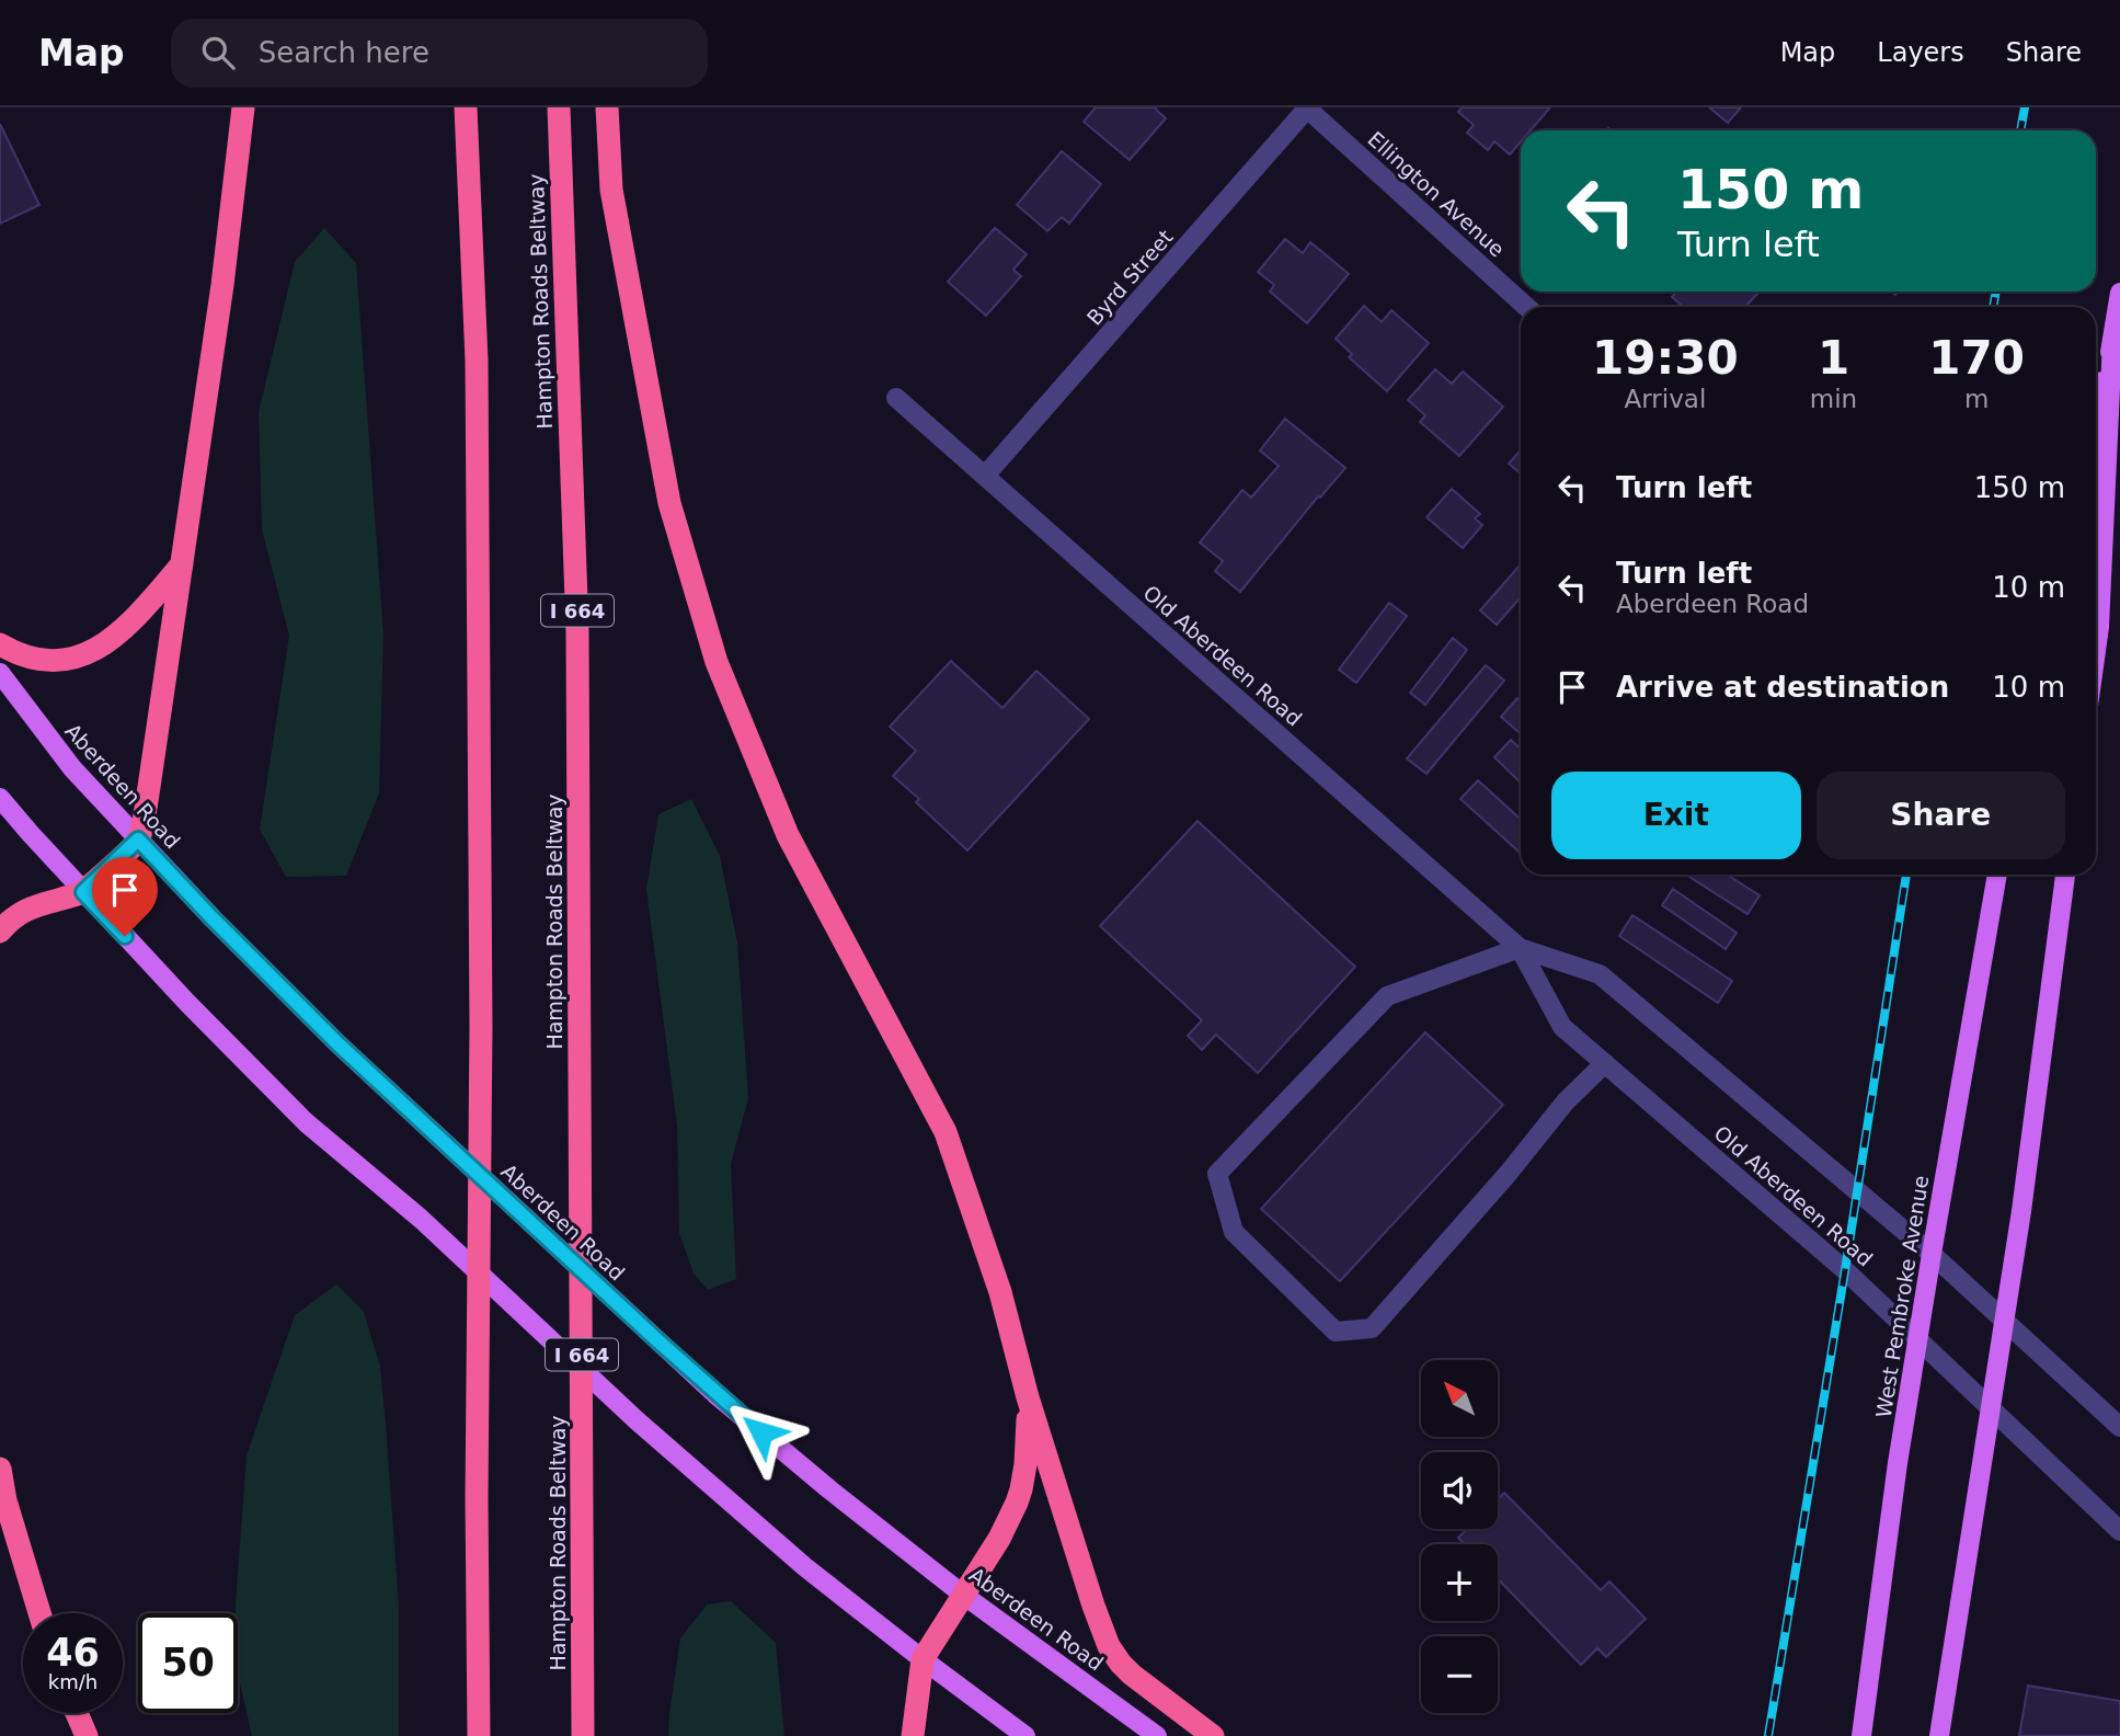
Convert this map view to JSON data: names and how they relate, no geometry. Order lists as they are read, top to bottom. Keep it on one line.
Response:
{"streets":{"highway":["Hampton Roads Beltway","I 664"],"main road":["Aberdeen Road","West Pembroke Avenue"],"street":["Ellington Avenue","Byrd Street","Old Aberdeen Road"]},"crossings":[["Ellington Avenue","Byrd Street"],["Byrd Street","Old Aberdeen Road"],["Old Aberdeen Road","West Pembroke Avenue"]],"north":"top left","page":{"header":"Map","search":"Search here","nav":["Map","Layers","Share"],"turn":["150 m","Turn left"],"eta":["19:30","Arrival","1","min","170","m"],"list":[{"name":"Turn left","value":"150 m"},{"name":"Turn left","note":"Aberdeen Road","value":"10 m"},{"name":"Arrive at destination","value":"10 m"}],"buttons":["Exit","Share"],"map_buttons":["+","−"],"speed":"46 km/h","limit":"50"}}
